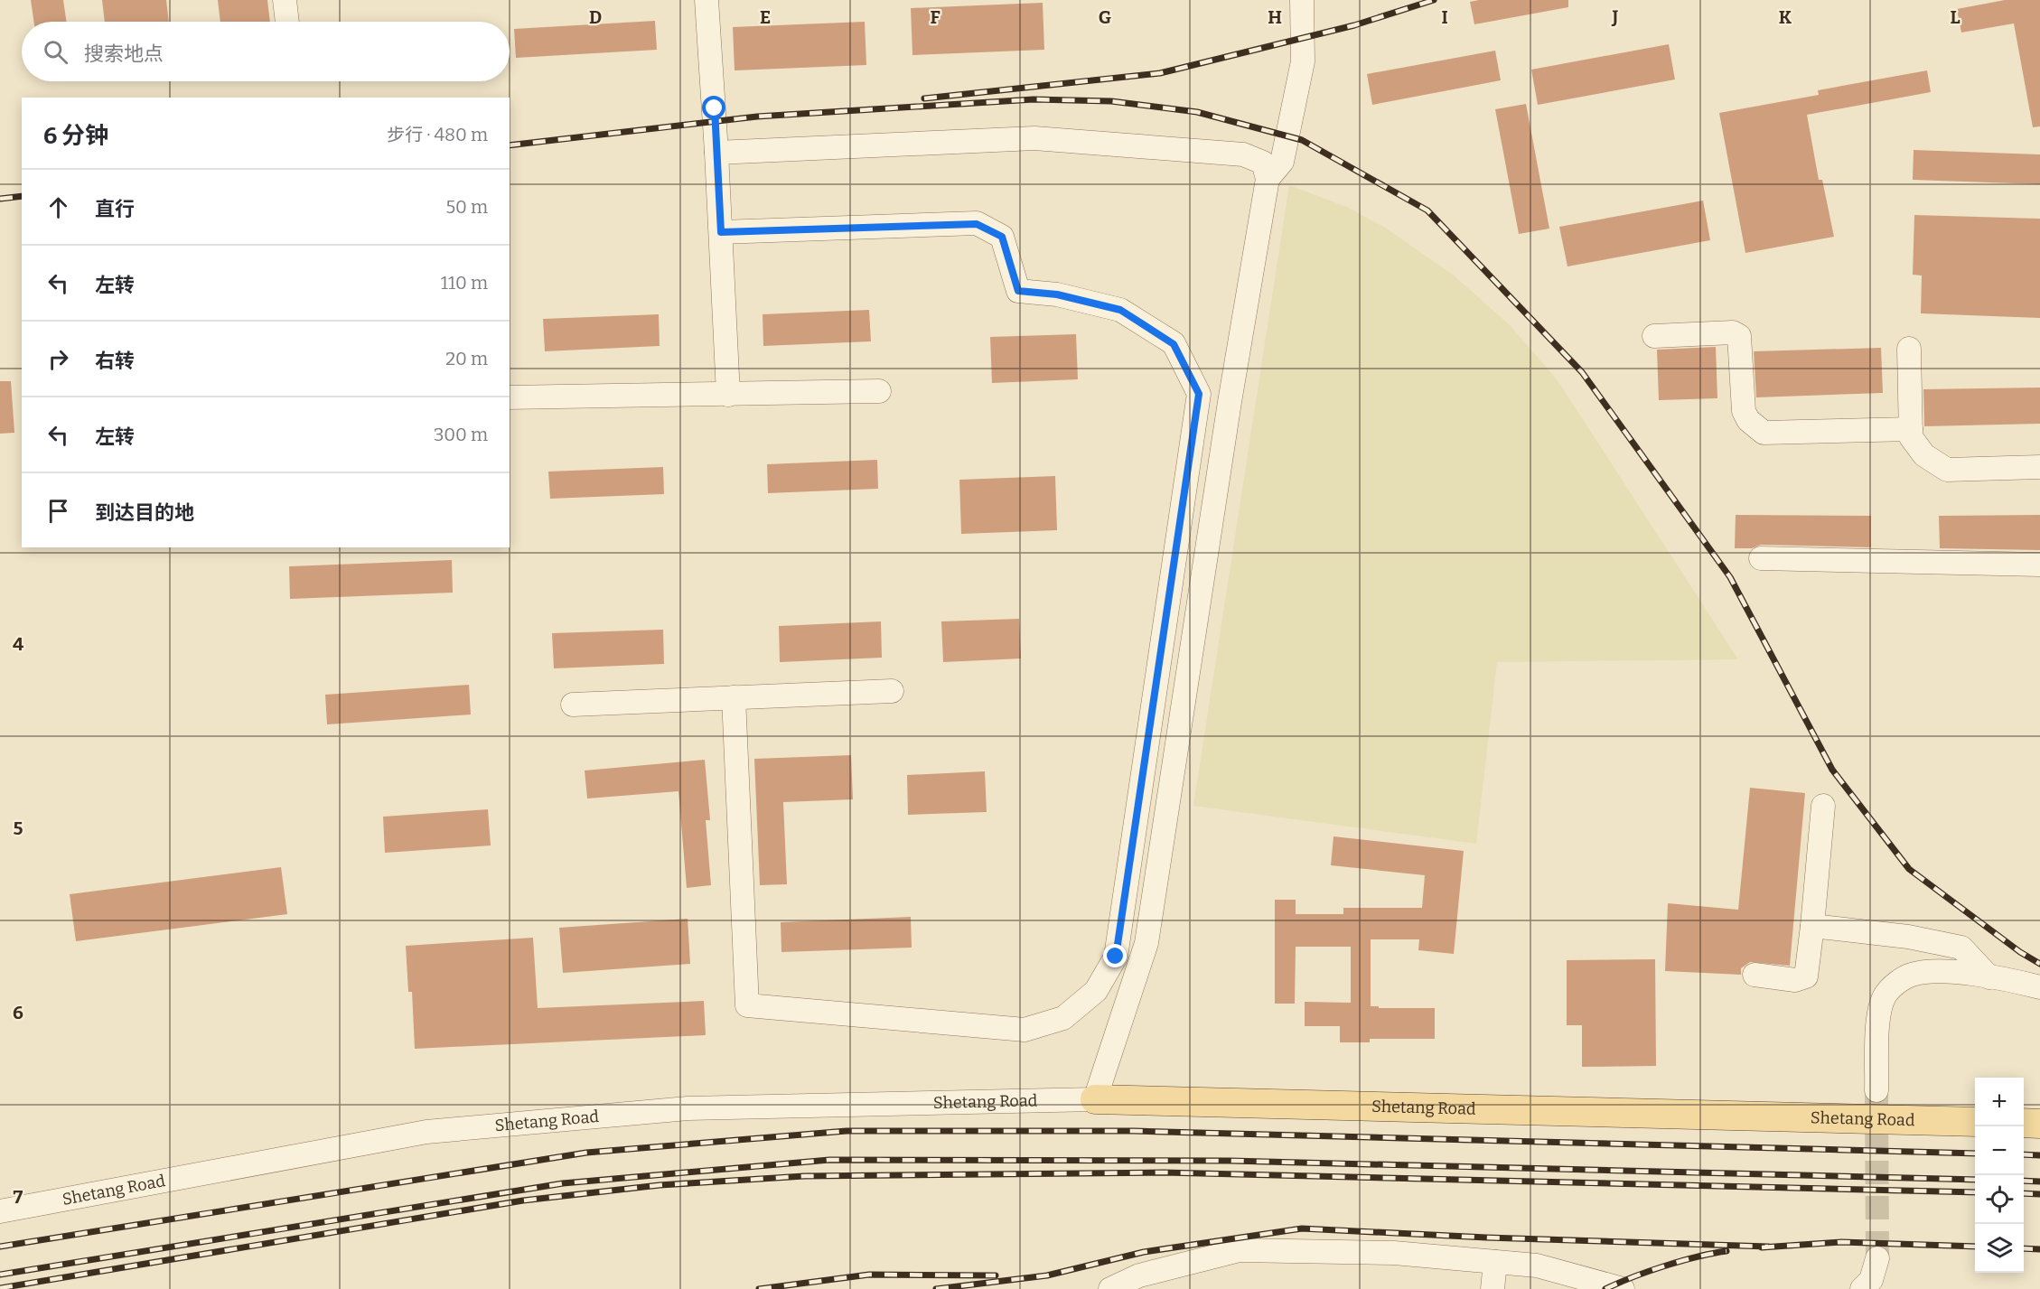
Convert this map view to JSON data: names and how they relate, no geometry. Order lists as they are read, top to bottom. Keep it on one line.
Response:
{"streets":{"main road":["Shetang Road"]},"page":{"search":"搜索地点","heading":["6 分钟","步行 · 480 m"],"list":[["直行","50 m"],["左转","110 m"],["右转","20 m"],["左转","300 m"],"到达目的地"],"map_buttons":["+","−"]},"grid":{"columns":["D","E","F","G","H","I","J","K","L"],"rows":["4","5","6","7"]}}
